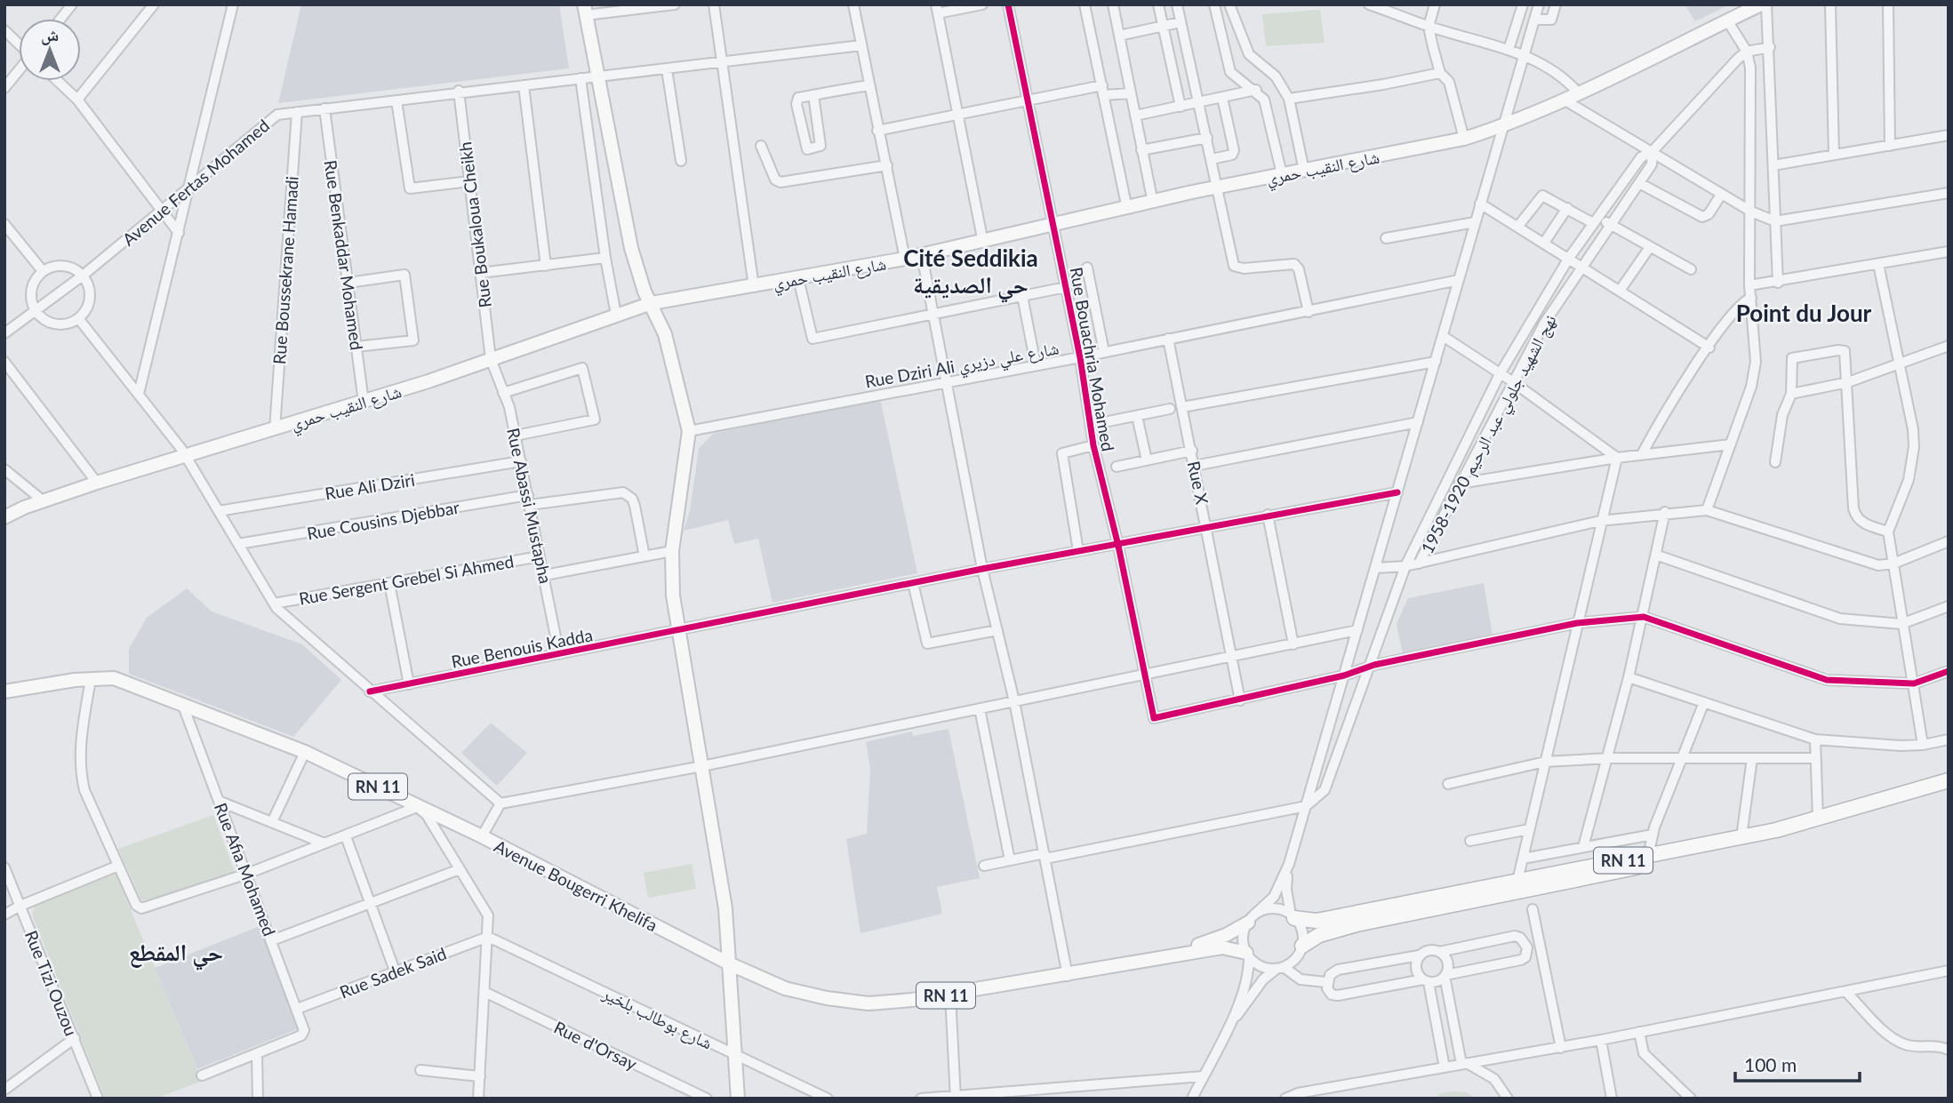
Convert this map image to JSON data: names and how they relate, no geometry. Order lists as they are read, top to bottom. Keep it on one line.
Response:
{"streets":{"highway":["RN 11"],"main road":["شارع النقيب حمري","Avenue Bougerri Khelifa"],"street":["Avenue Fertas Mohamed","Rue Boukaloua Cheikh","Rue Benkaddar Mohamed","Rue Boussekrane Hamadi","Rue Bouachria Mohamed","Rue Dziri Ali شارع علي دزيري","نهج الشهيد جلولي عبد الرحيم 1920-1958","Rue X","Rue Ali Dziri","Rue Abassi Mustapha","Rue Cousins Djebbar","Rue Sergent Grebel Si Ahmed","Rue Benouis Kadda","Rue Afia Mohamed","Rue Sadek Said","Rue Tizi Ouzou","شارع بوطالب بلخير","Rue d'Orsay"]},"crossings":[["شارع النقيب حمري","Rue Boukaloua Cheikh"],["شارع النقيب حمري","Rue Benkaddar Mohamed"],["شارع النقيب حمري","Rue Boussekrane Hamadi"],["شارع النقيب حمري","Rue Bouachria Mohamed"],["شارع النقيب حمري","Rue Abassi Mustapha"],["Avenue Fertas Mohamed","Rue Boukaloua Cheikh"],["Avenue Fertas Mohamed","Rue Benkaddar Mohamed"],["Avenue Fertas Mohamed","Rue Boussekrane Hamadi"],["Rue Boukaloua Cheikh","Rue Abassi Mustapha"],["Rue Bouachria Mohamed","Rue Dziri Ali شارع علي دزيري"],["Rue Bouachria Mohamed","Rue X"],["Rue Bouachria Mohamed","Rue Benouis Kadda"],["Rue Dziri Ali شارع علي دزيري","Rue X"],["Rue X","Rue Benouis Kadda"],["Rue Ali Dziri","Rue Abassi Mustapha"],["Rue Abassi Mustapha","Rue Cousins Djebbar"],["Rue Abassi Mustapha","Rue Sergent Grebel Si Ahmed"],["Rue Abassi Mustapha","Rue Benouis Kadda"],["RN 11","Avenue Bougerri Khelifa"],["Rue Afia Mohamed","Avenue Bougerri Khelifa"],["Rue Afia Mohamed","Rue Sadek Said"],["Rue Sadek Said","شارع بوطالب بلخير"]],"districts":["Cité Seddikia حي الصديقية","Point du Jour","حي المقطع"],"scale_bar":"100 m","north":"top"}
